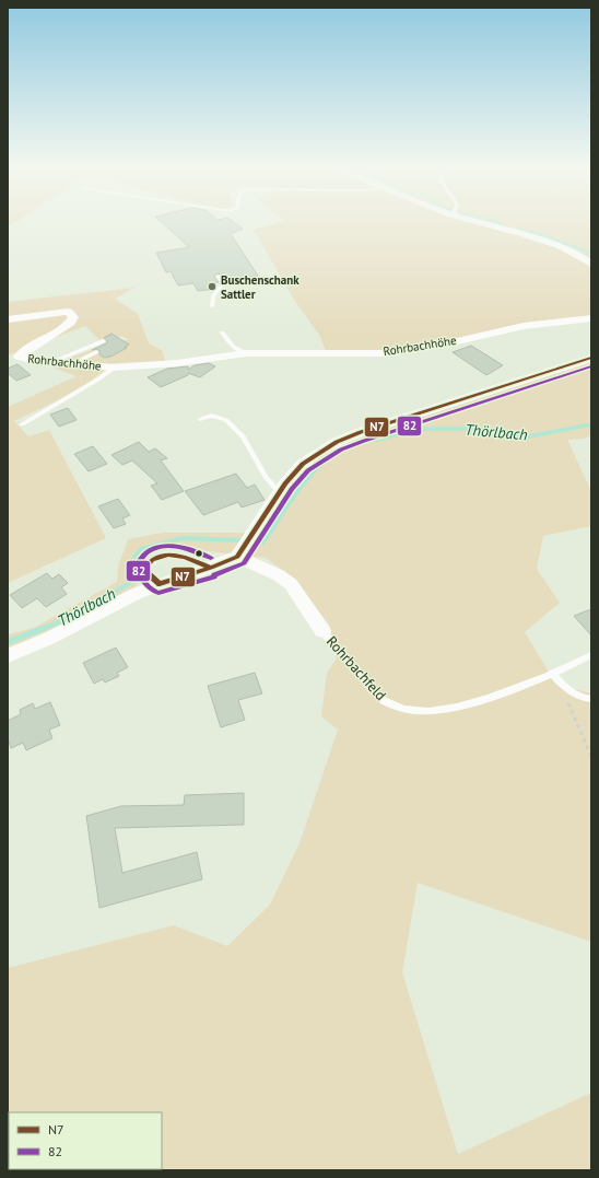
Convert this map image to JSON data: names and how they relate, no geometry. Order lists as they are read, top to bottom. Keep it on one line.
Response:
{"streets":{"street":["Rohrbachhöhe","Rohrbachfeld"]},"water":["Thörlbach"],"places":["Buschenschank Sattler"],"lines":["transit line N7","transit line 82"],"legend":["N7","82"]}
